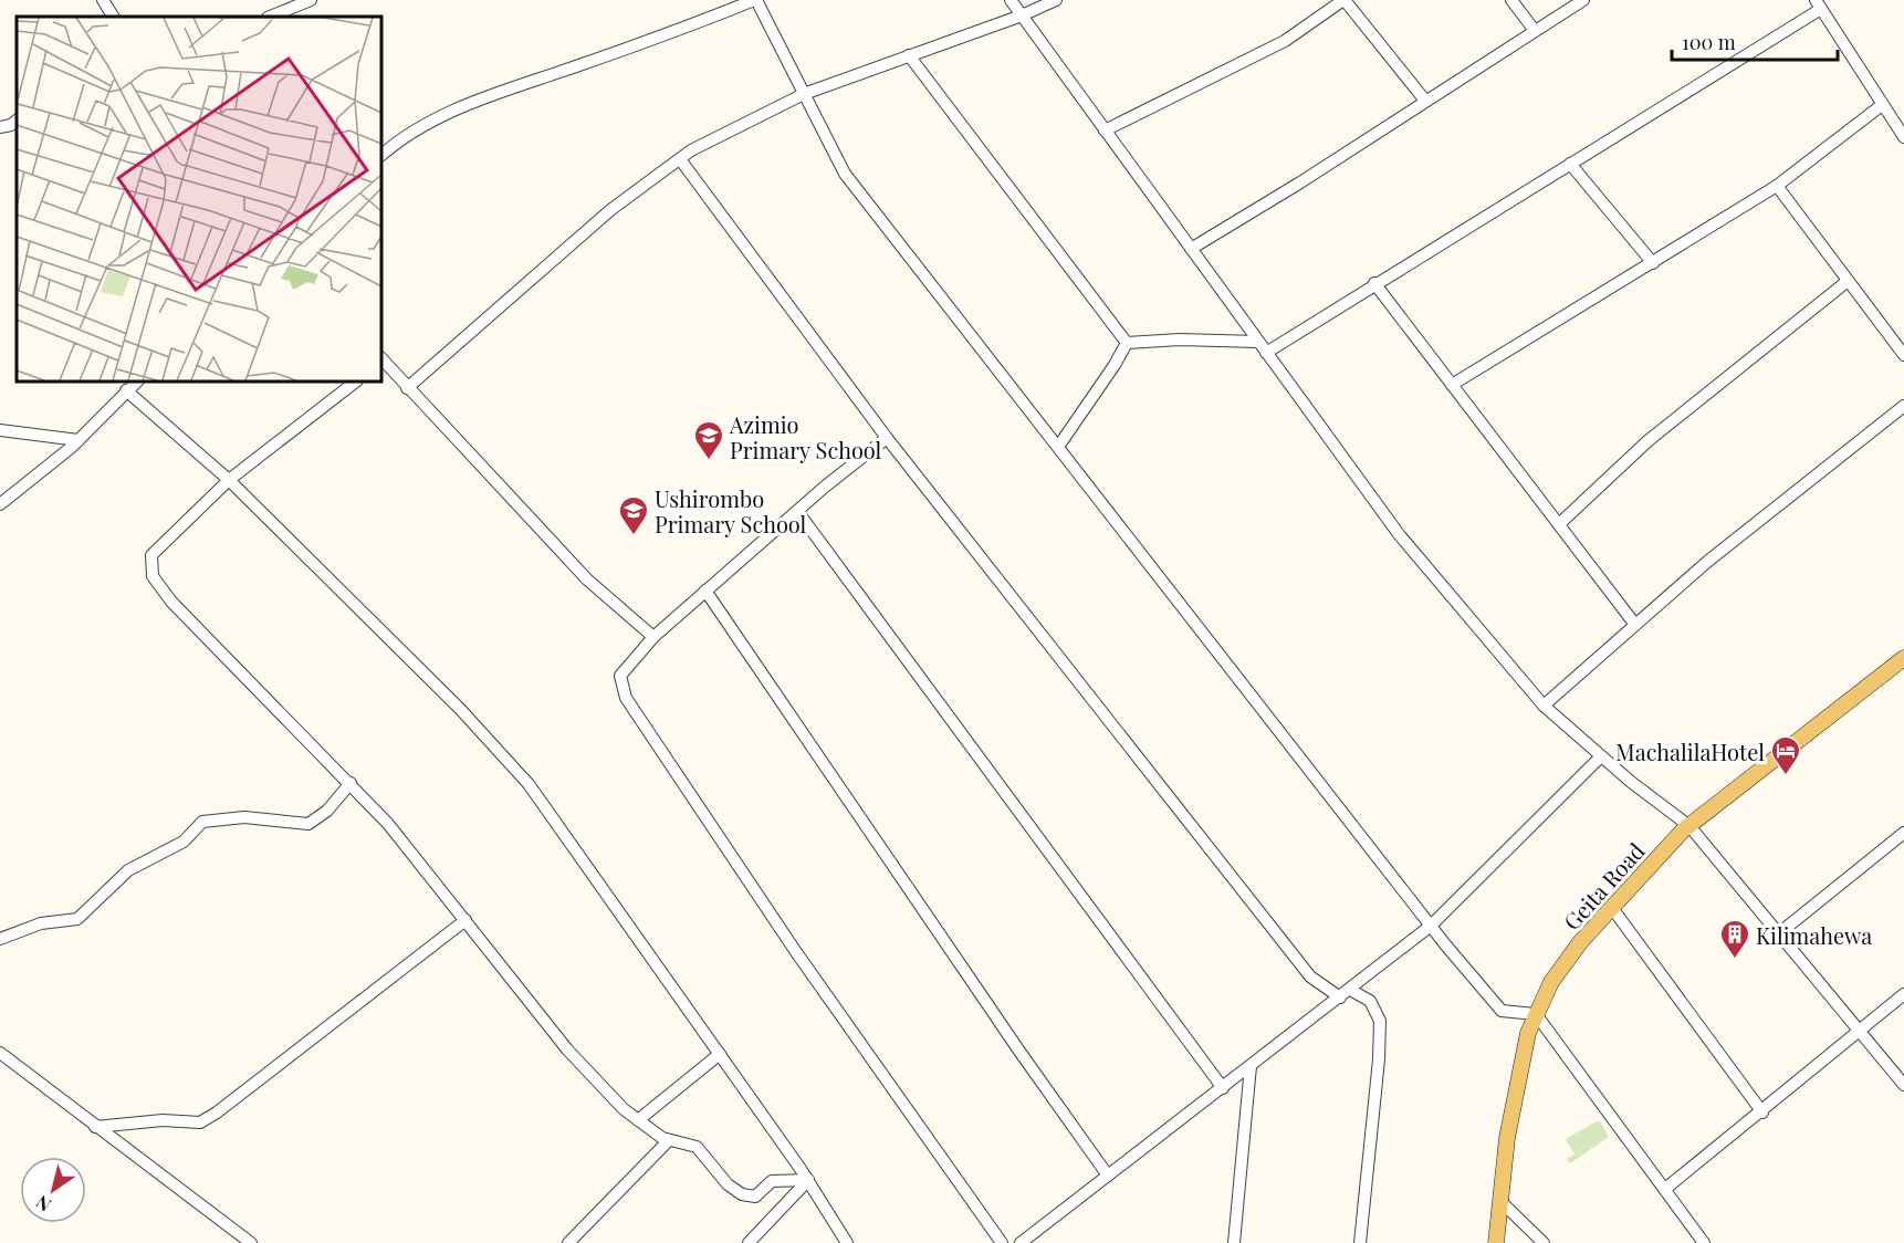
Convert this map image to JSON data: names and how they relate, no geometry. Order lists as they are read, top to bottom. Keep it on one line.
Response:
{"streets":{"main road":["Geita Road"]},"places":{"school or university":["Azimio Primary School","Ushirombo Primary School"],"hotel":["MachalilaHotel"],"building":["Kilimahewa"]},"scale_bar":"100 m","north":"bottom left"}
